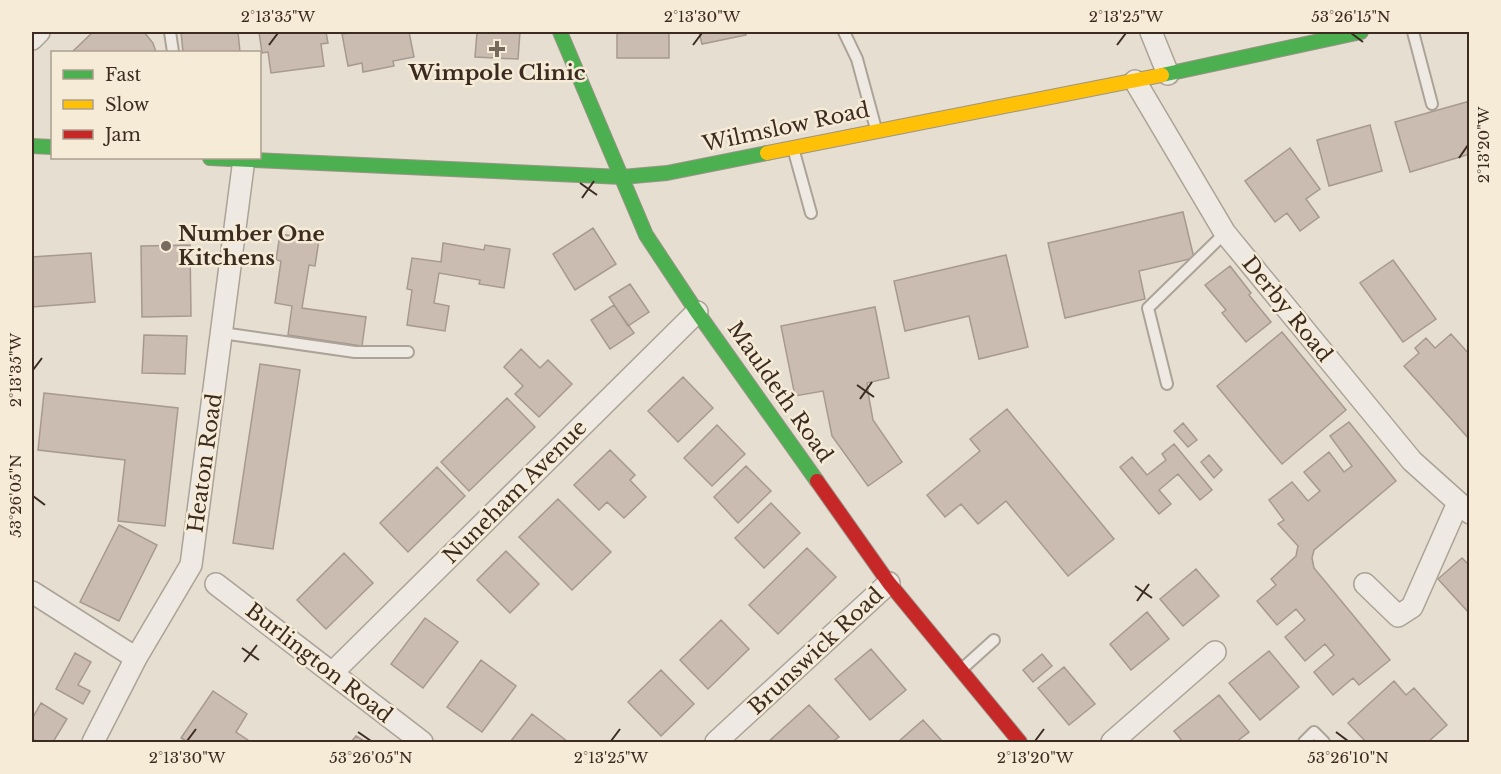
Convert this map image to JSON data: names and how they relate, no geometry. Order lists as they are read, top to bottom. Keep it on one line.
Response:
{"streets":{"main road":["Wilmslow Road","Mauldeth Road"],"street":["Derby Road","Heaton Road","Nuneham Avenue","Brunswick Road","Burlington Road"]},"crossings":[["Wilmslow Road","Derby Road"],["Wilmslow Road","Mauldeth Road"],["Wilmslow Road","Heaton Road"],["Mauldeth Road","Nuneham Avenue"],["Mauldeth Road","Brunswick Road"],["Nuneham Avenue","Burlington Road"]],"places":{"health":["Wimpole Clinic"],"other":["Number One Kitchens"]},"legend":["Fast","Slow","Jam"],"coordinates":["2°13'35\"W","2°13'30\"W","2°13'25\"W","53°26'15\"N","2°13'20\"W","53°26'05\"N","53°26'10\"N"]}
